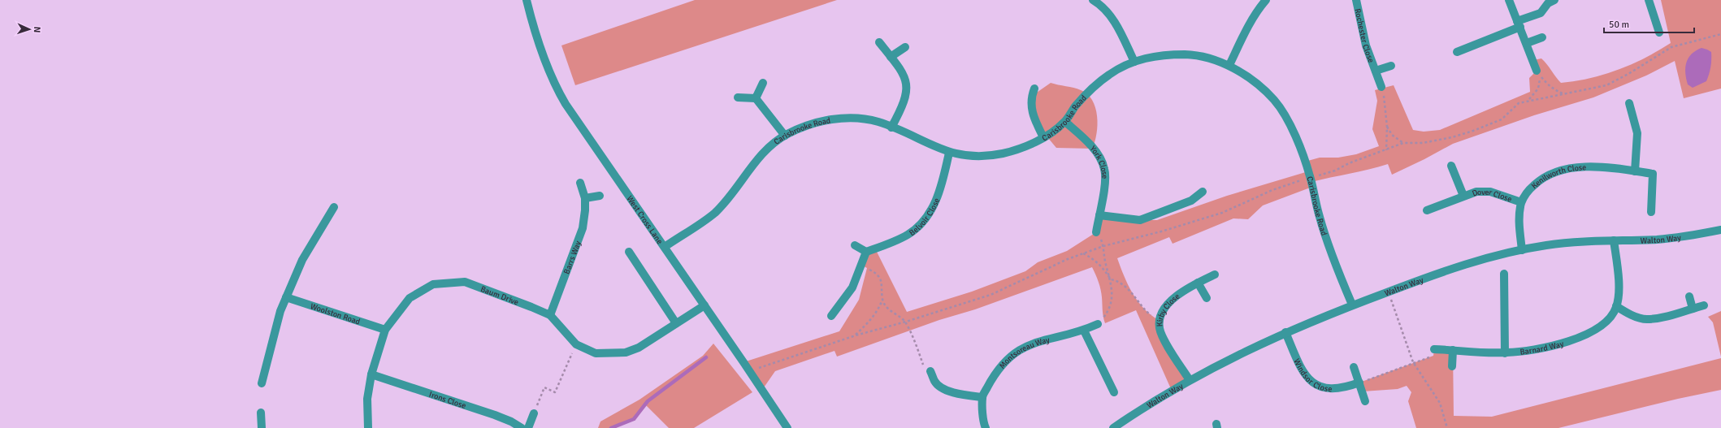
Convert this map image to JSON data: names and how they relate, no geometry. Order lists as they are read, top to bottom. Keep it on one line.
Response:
{"streets":{"street":["Rochester Close","Carisbrooke Road","York Close","Kenilworth Close","Dover Close","Belvoir Close","West Cross Lane","Walton Way","Barrs Way","Baum Drive","Kirby Close","Woolston Road","Barnard Way","Montsoreau Way","Windsor Close","Irons Close"]},"crossings":[["Carisbrooke Road","York Close"],["Carisbrooke Road","Belvoir Close"],["Carisbrooke Road","West Cross Lane"],["Carisbrooke Road","Walton Way"],["Kenilworth Close","Dover Close"],["Kenilworth Close","Walton Way"],["West Cross Lane","Baum Drive"],["Walton Way","Kirby Close"],["Walton Way","Barnard Way"],["Walton Way","Windsor Close"],["Barrs Way","Baum Drive"],["Baum Drive","Woolston Road"],["Baum Drive","Irons Close"]],"scale_bar":"50 m","north":"right"}
